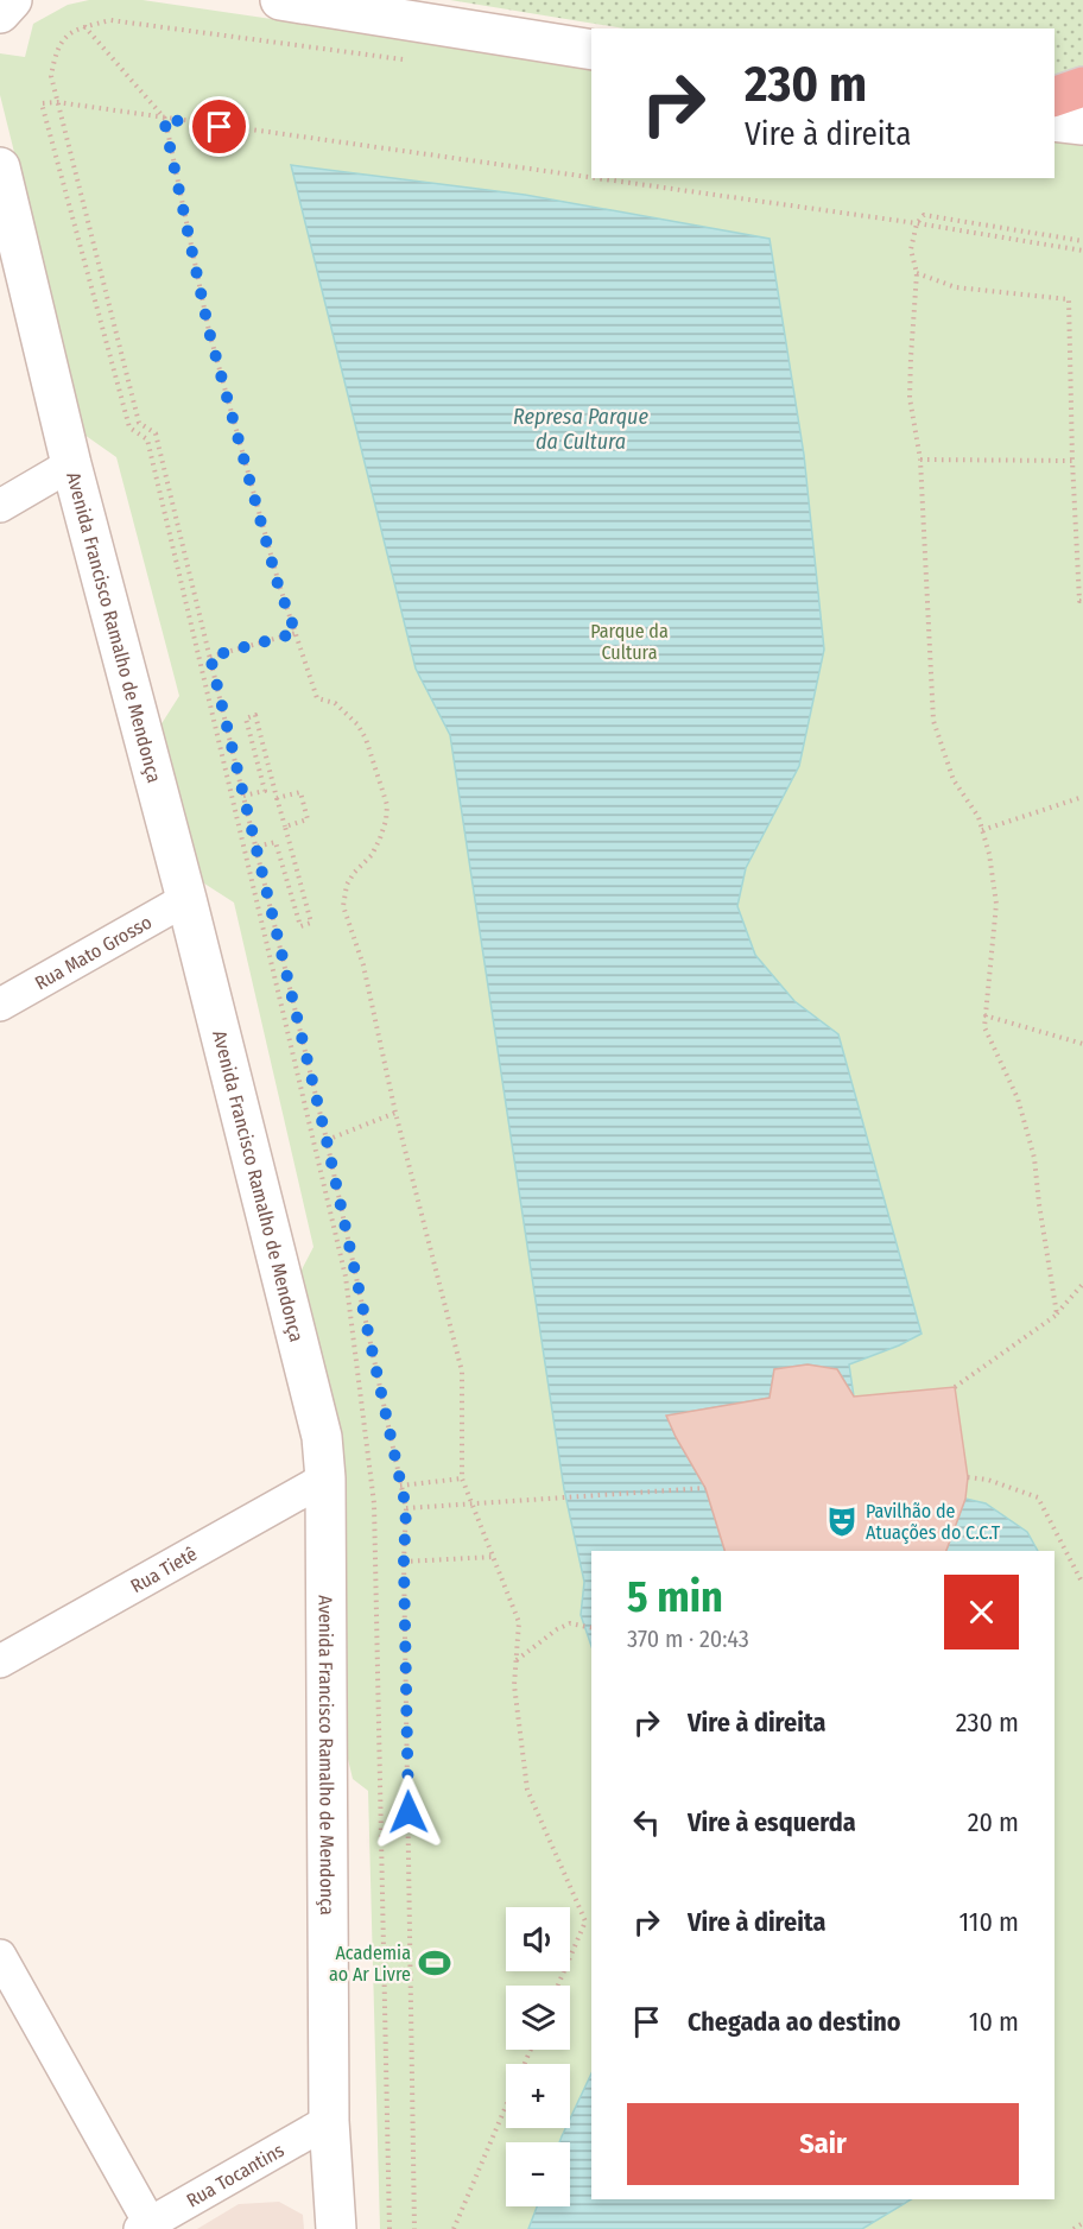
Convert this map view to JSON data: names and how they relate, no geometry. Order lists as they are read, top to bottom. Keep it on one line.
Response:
{"streets":{"street":["Avenida Francisco Ramalho de Mendonça","Rua Mato Grosso","Rua Tietê","Rua Tocantins"]},"crossings":[["Avenida Francisco Ramalho de Mendonça","Rua Mato Grosso"],["Avenida Francisco Ramalho de Mendonça","Rua Tietê"],["Avenida Francisco Ramalho de Mendonça","Rua Tocantins"]],"water":["Represa Parque da Cultura"],"parks":["Parque da Cultura"],"places":{"theatre":["Pavilhão de Atuações do C.C.T"],"sports":["Academia ao Ar Livre"]},"page":{"turn":["230 m","Vire à direita"],"heading":["5 min","370 m · 20:43"],"list":[{"name":"Vire à direita","value":"230 m"},{"name":"Vire à esquerda","value":"20 m"},{"name":"Vire à direita","value":"110 m"},{"name":"Chegada ao destino","value":"10 m"}],"map_buttons":["+","−"],"buttons":"Sair"}}
